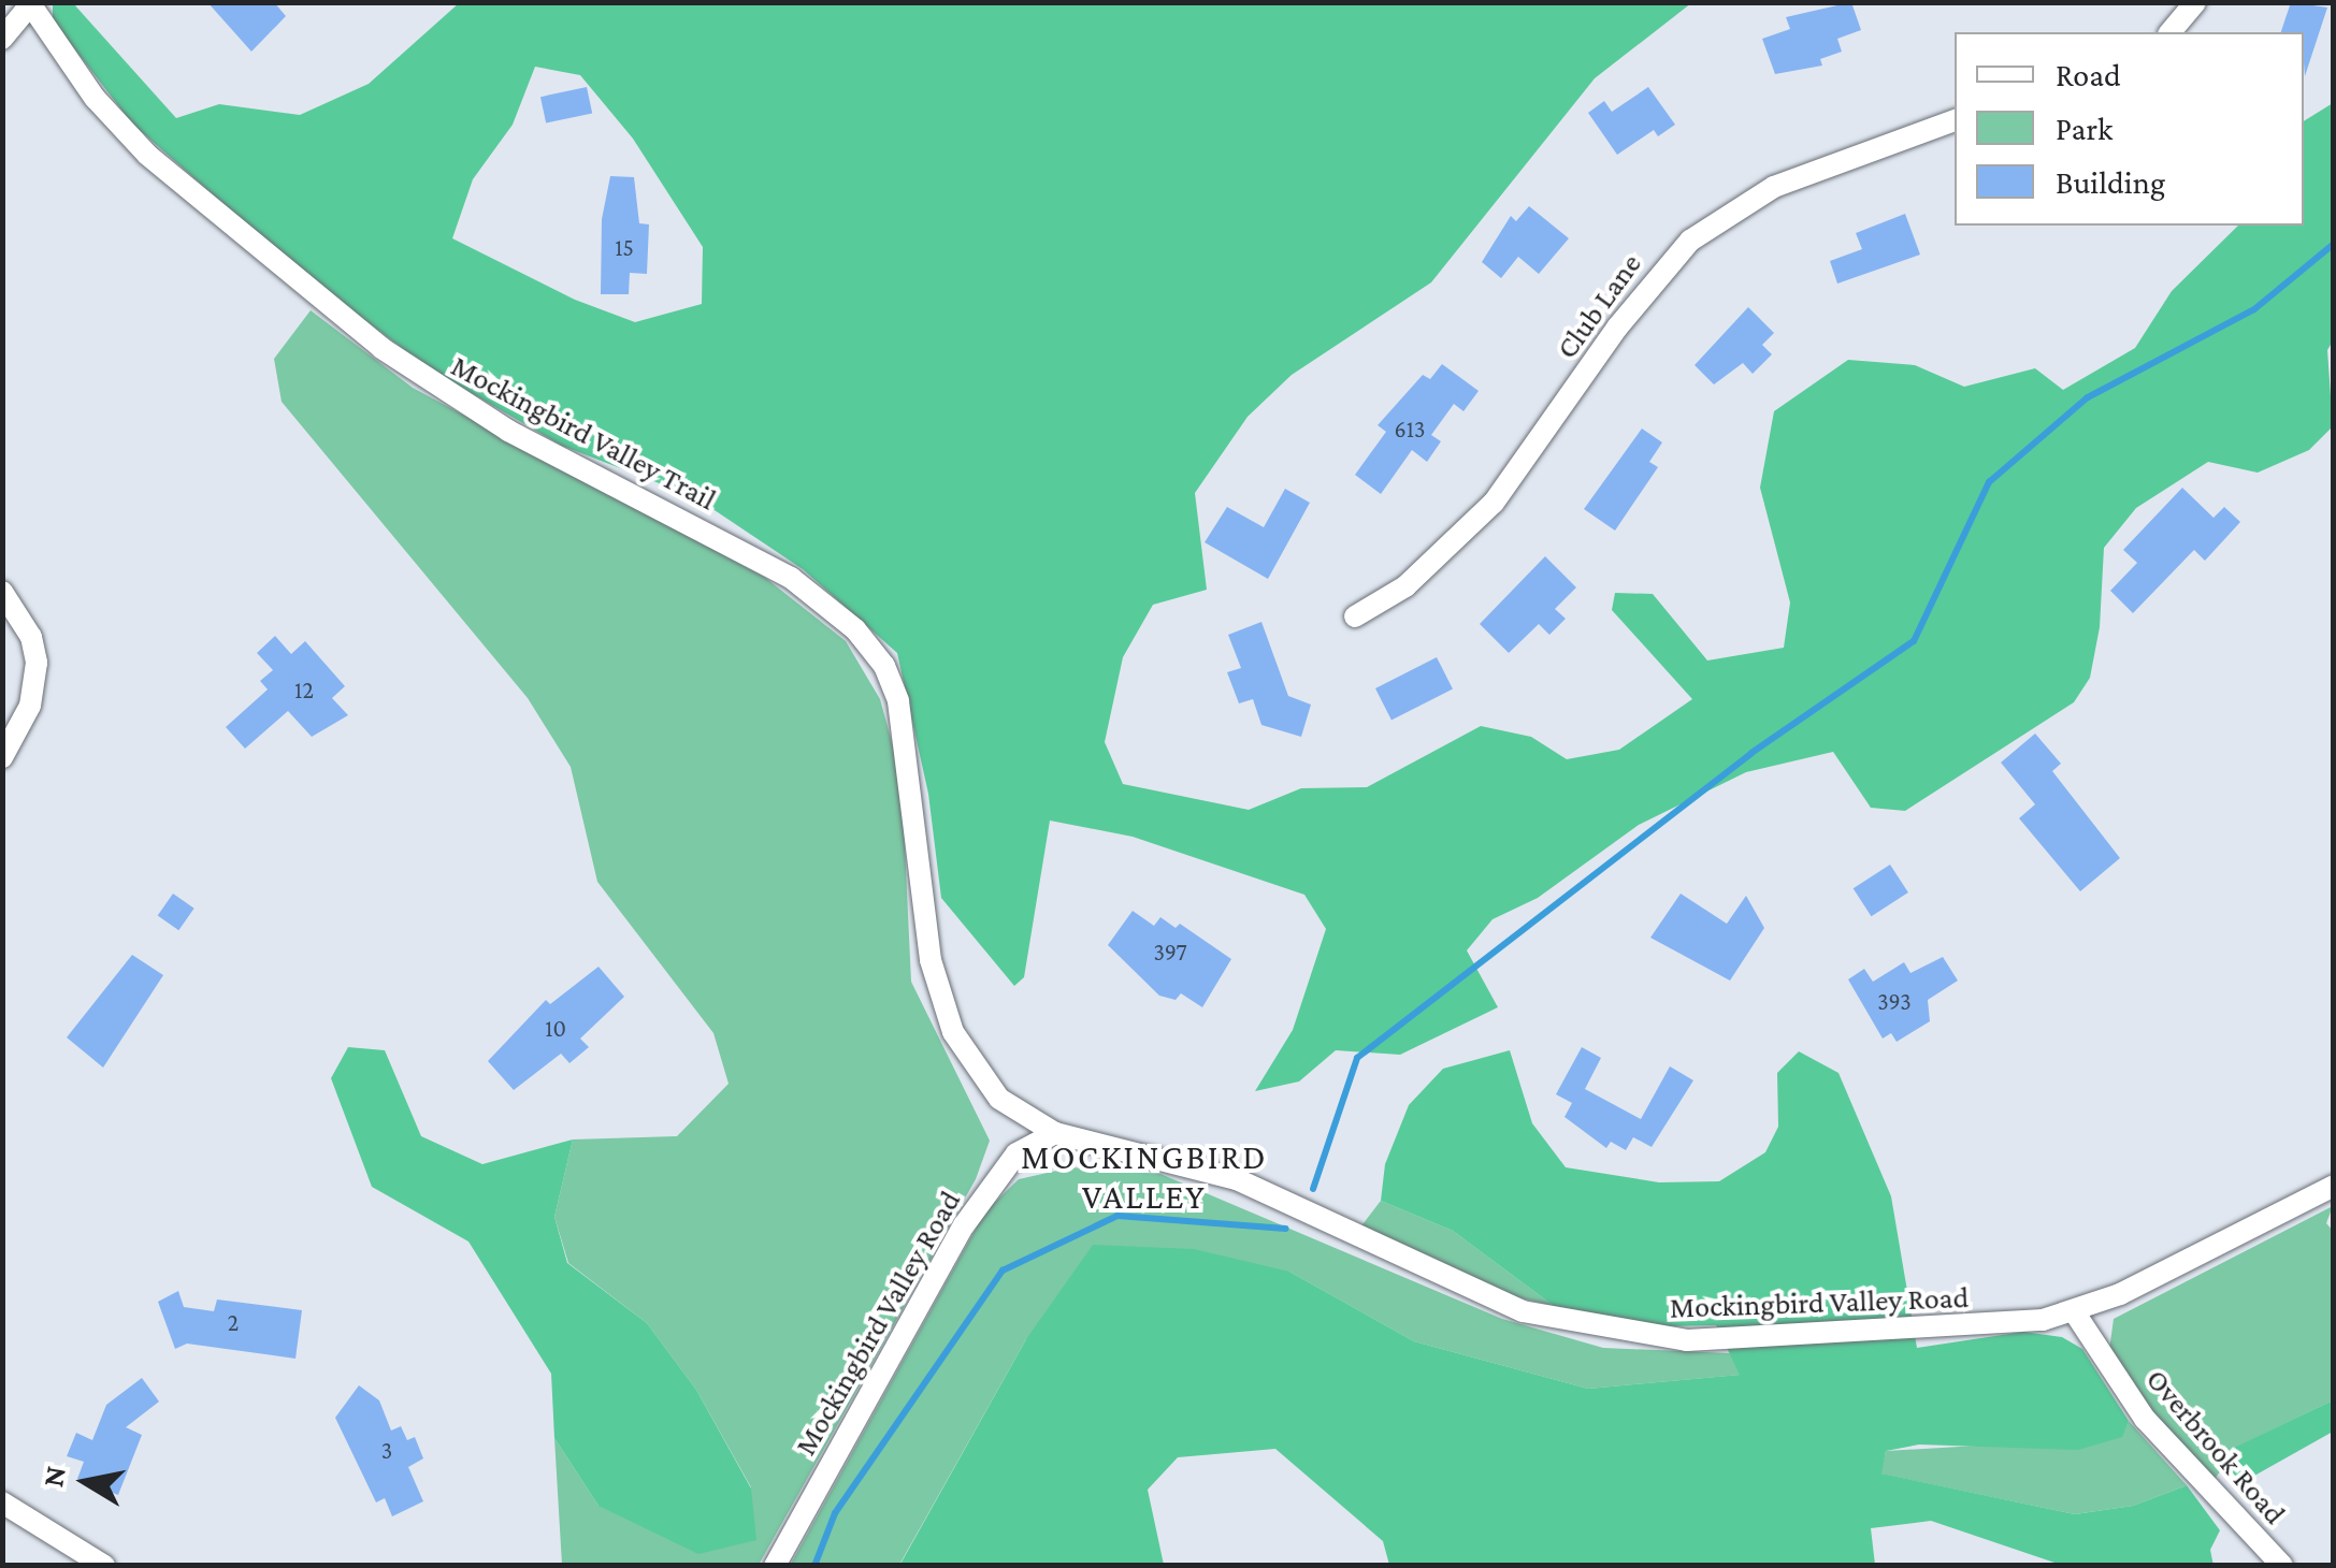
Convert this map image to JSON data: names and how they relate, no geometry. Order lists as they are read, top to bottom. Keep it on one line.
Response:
{"streets":{"street":["Club Lane","Mockingbird Valley Trail","Mockingbird Valley Road","Overbrook Road"]},"crossings":[["Mockingbird Valley Trail","Mockingbird Valley Road"],["Mockingbird Valley Road","Overbrook Road"]],"districts":["MOCKINGBIRD VALLEY"],"house_numbers":["15","613","12","397","393","10","2","3"],"legend":["Road","Park","Building"],"north":"left"}
